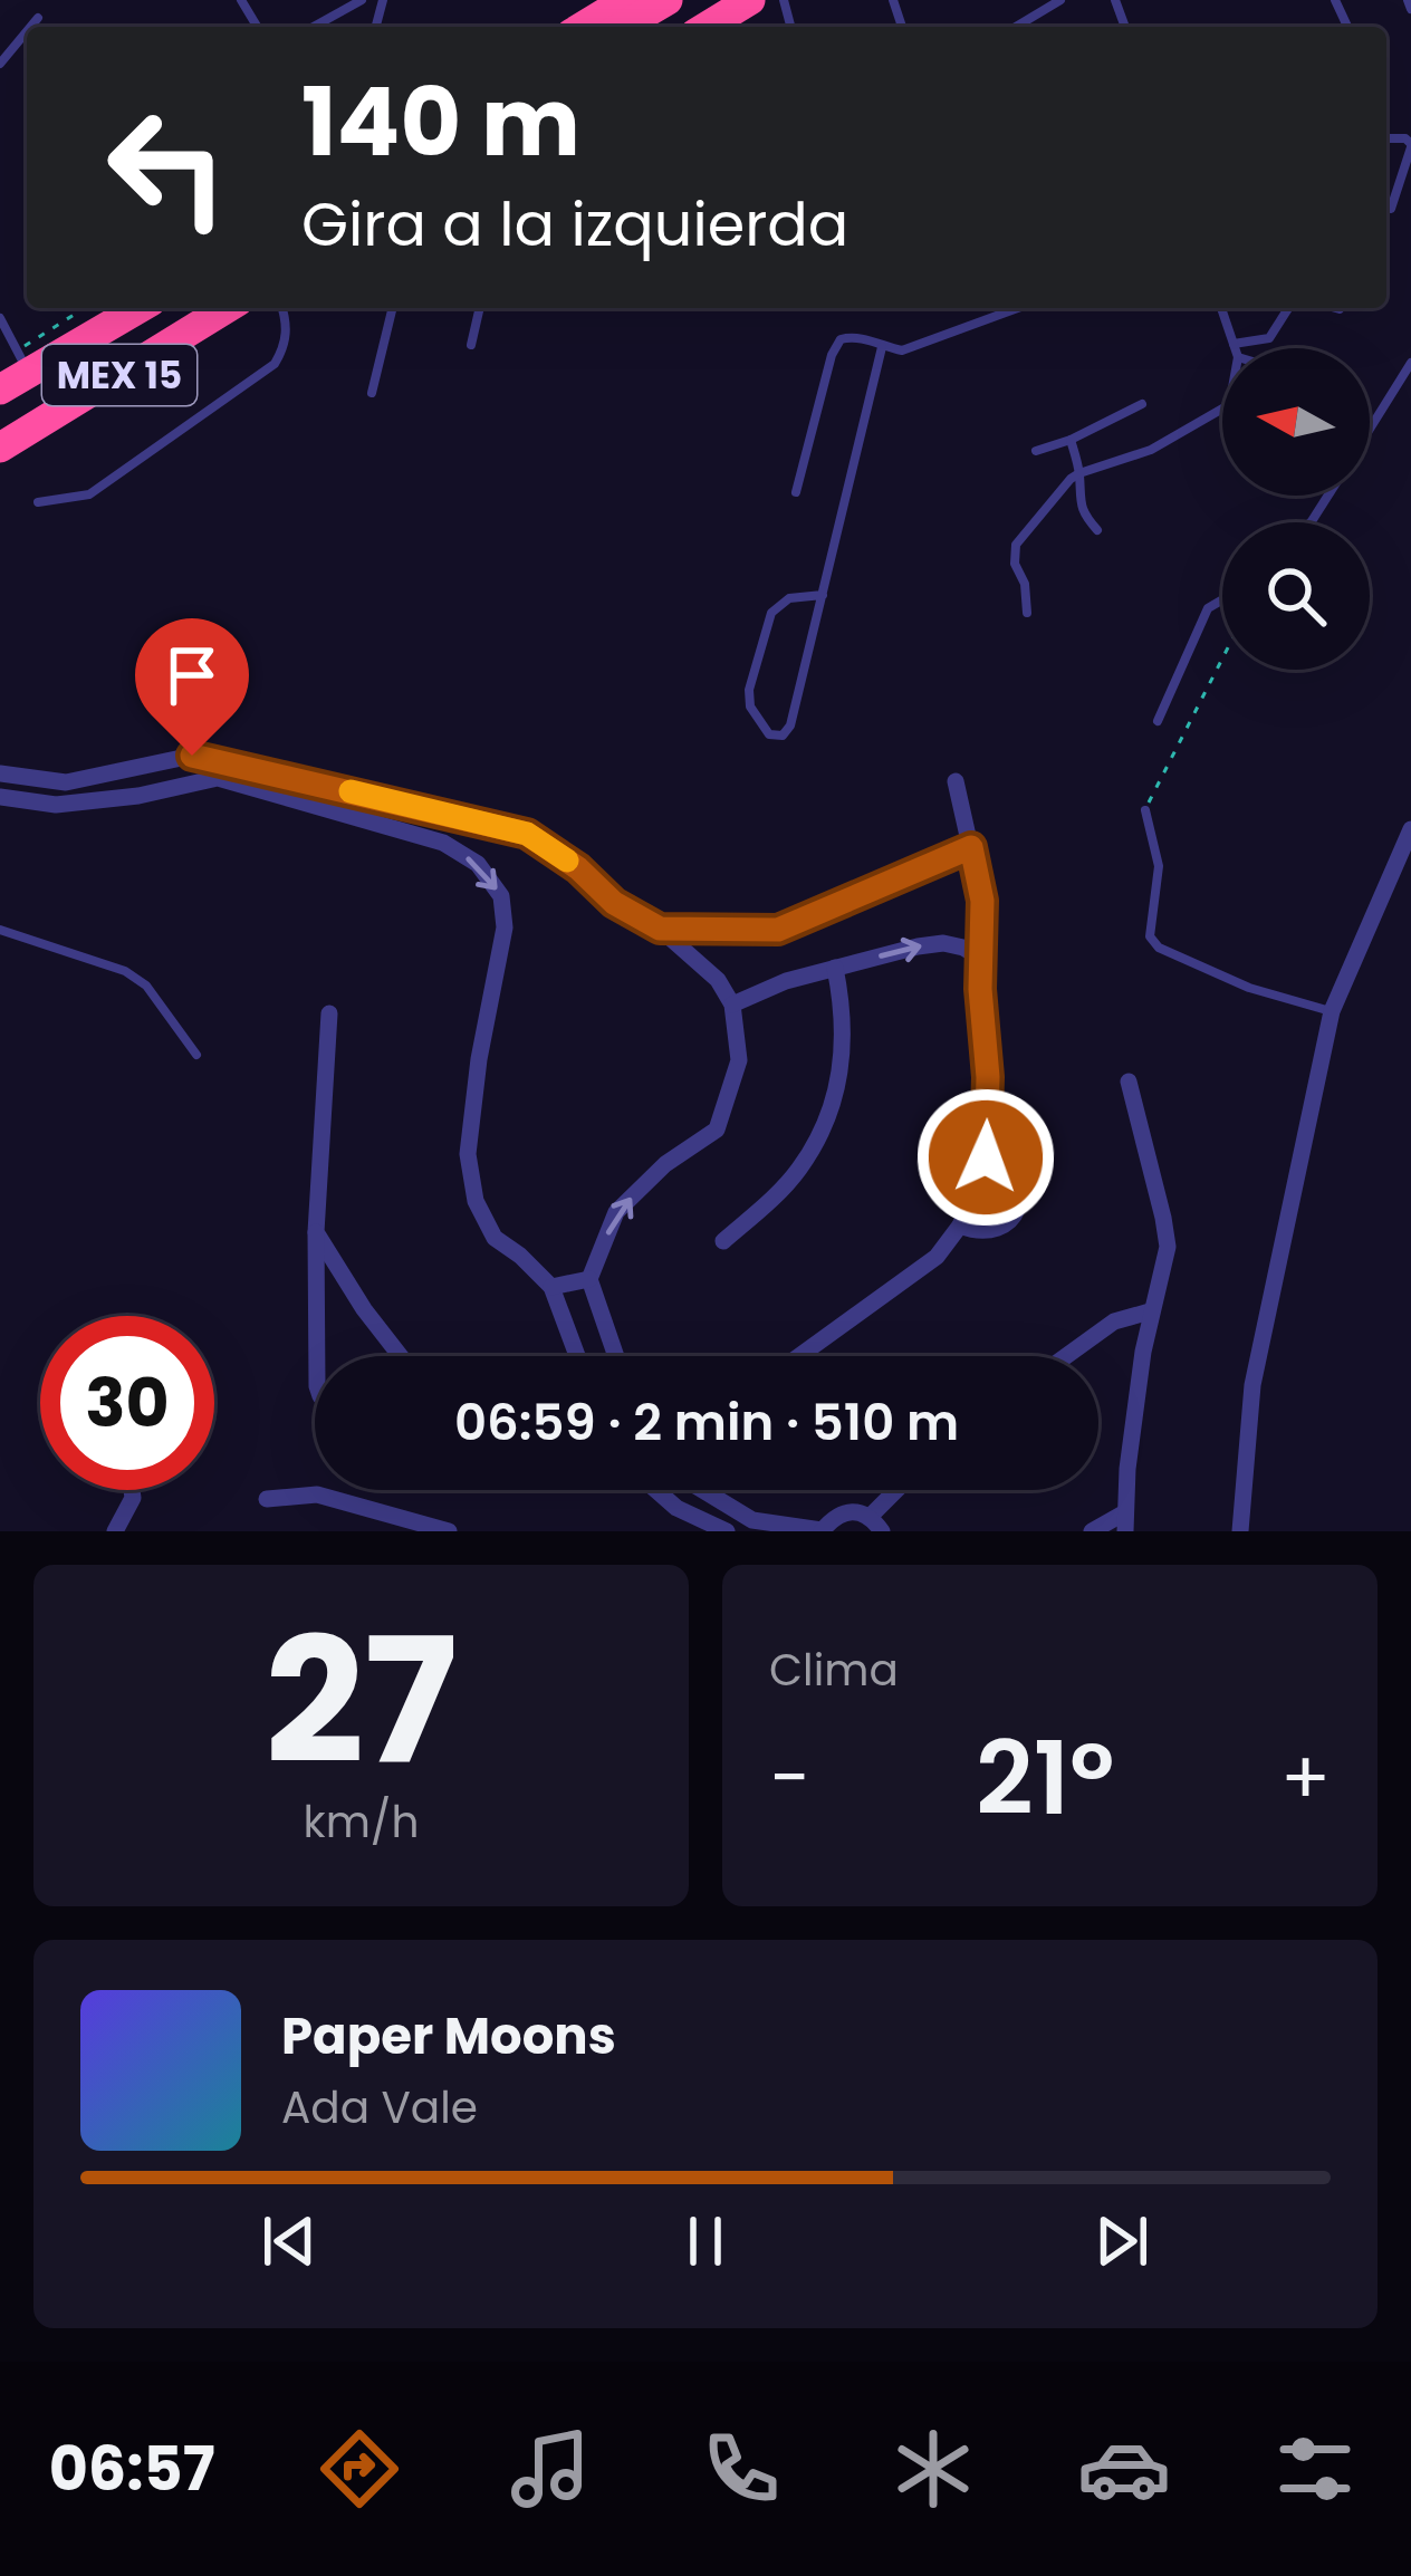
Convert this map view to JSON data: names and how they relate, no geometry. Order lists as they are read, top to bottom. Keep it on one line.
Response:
{"streets":{"highway":["MEX 15"]},"north":"left","page":{"turn":["140 m","Gira a la izquierda"],"limit":"30","trip":"06:59 · 2 min · 510 m","tile":[["27","km/h"],"Clima"],"heat":["−","21°","+"],"song":["Paper Moons","Ada Vale"],"tabs":"06:57"}}
